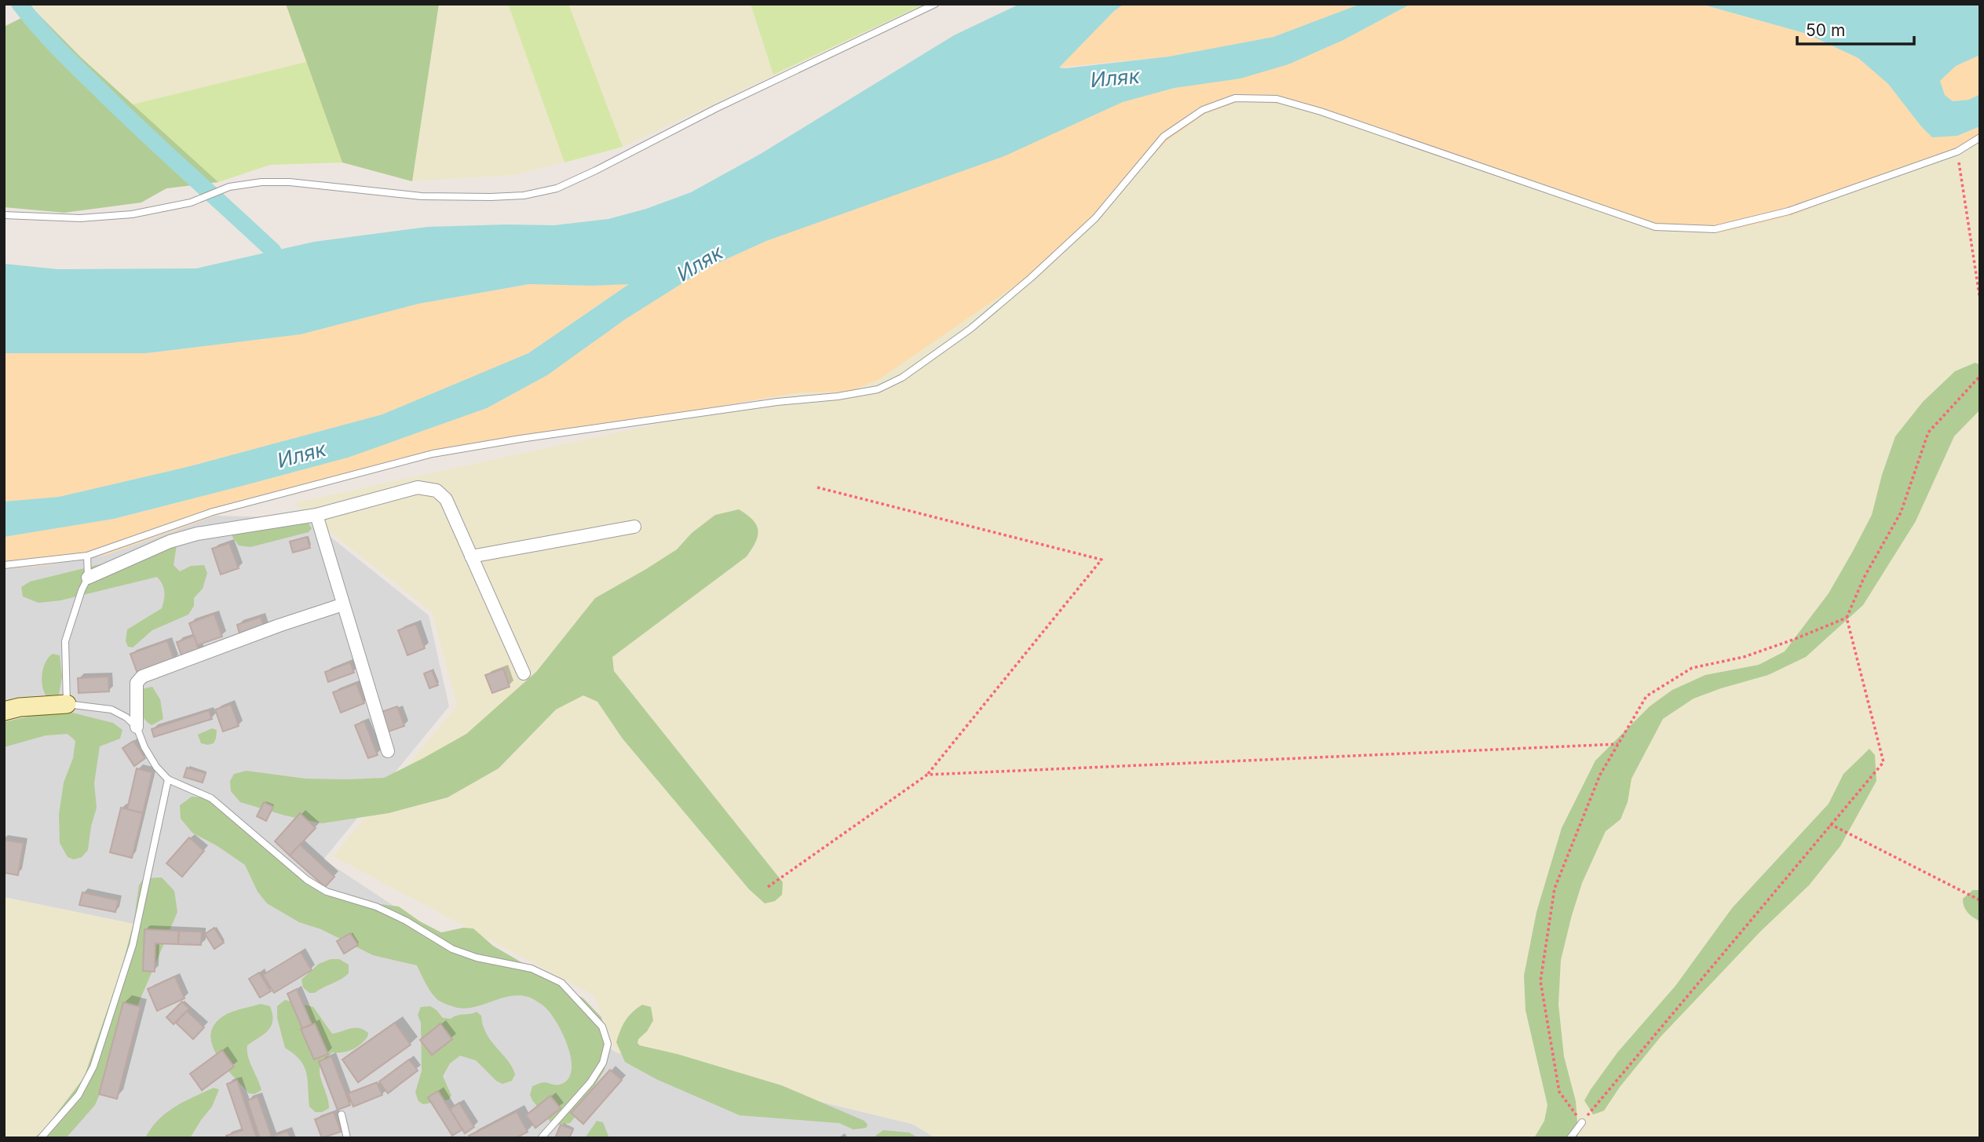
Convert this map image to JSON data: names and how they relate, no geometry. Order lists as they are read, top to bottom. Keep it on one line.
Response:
{"water":["Иляк"],"scale_bar":"50 m"}
